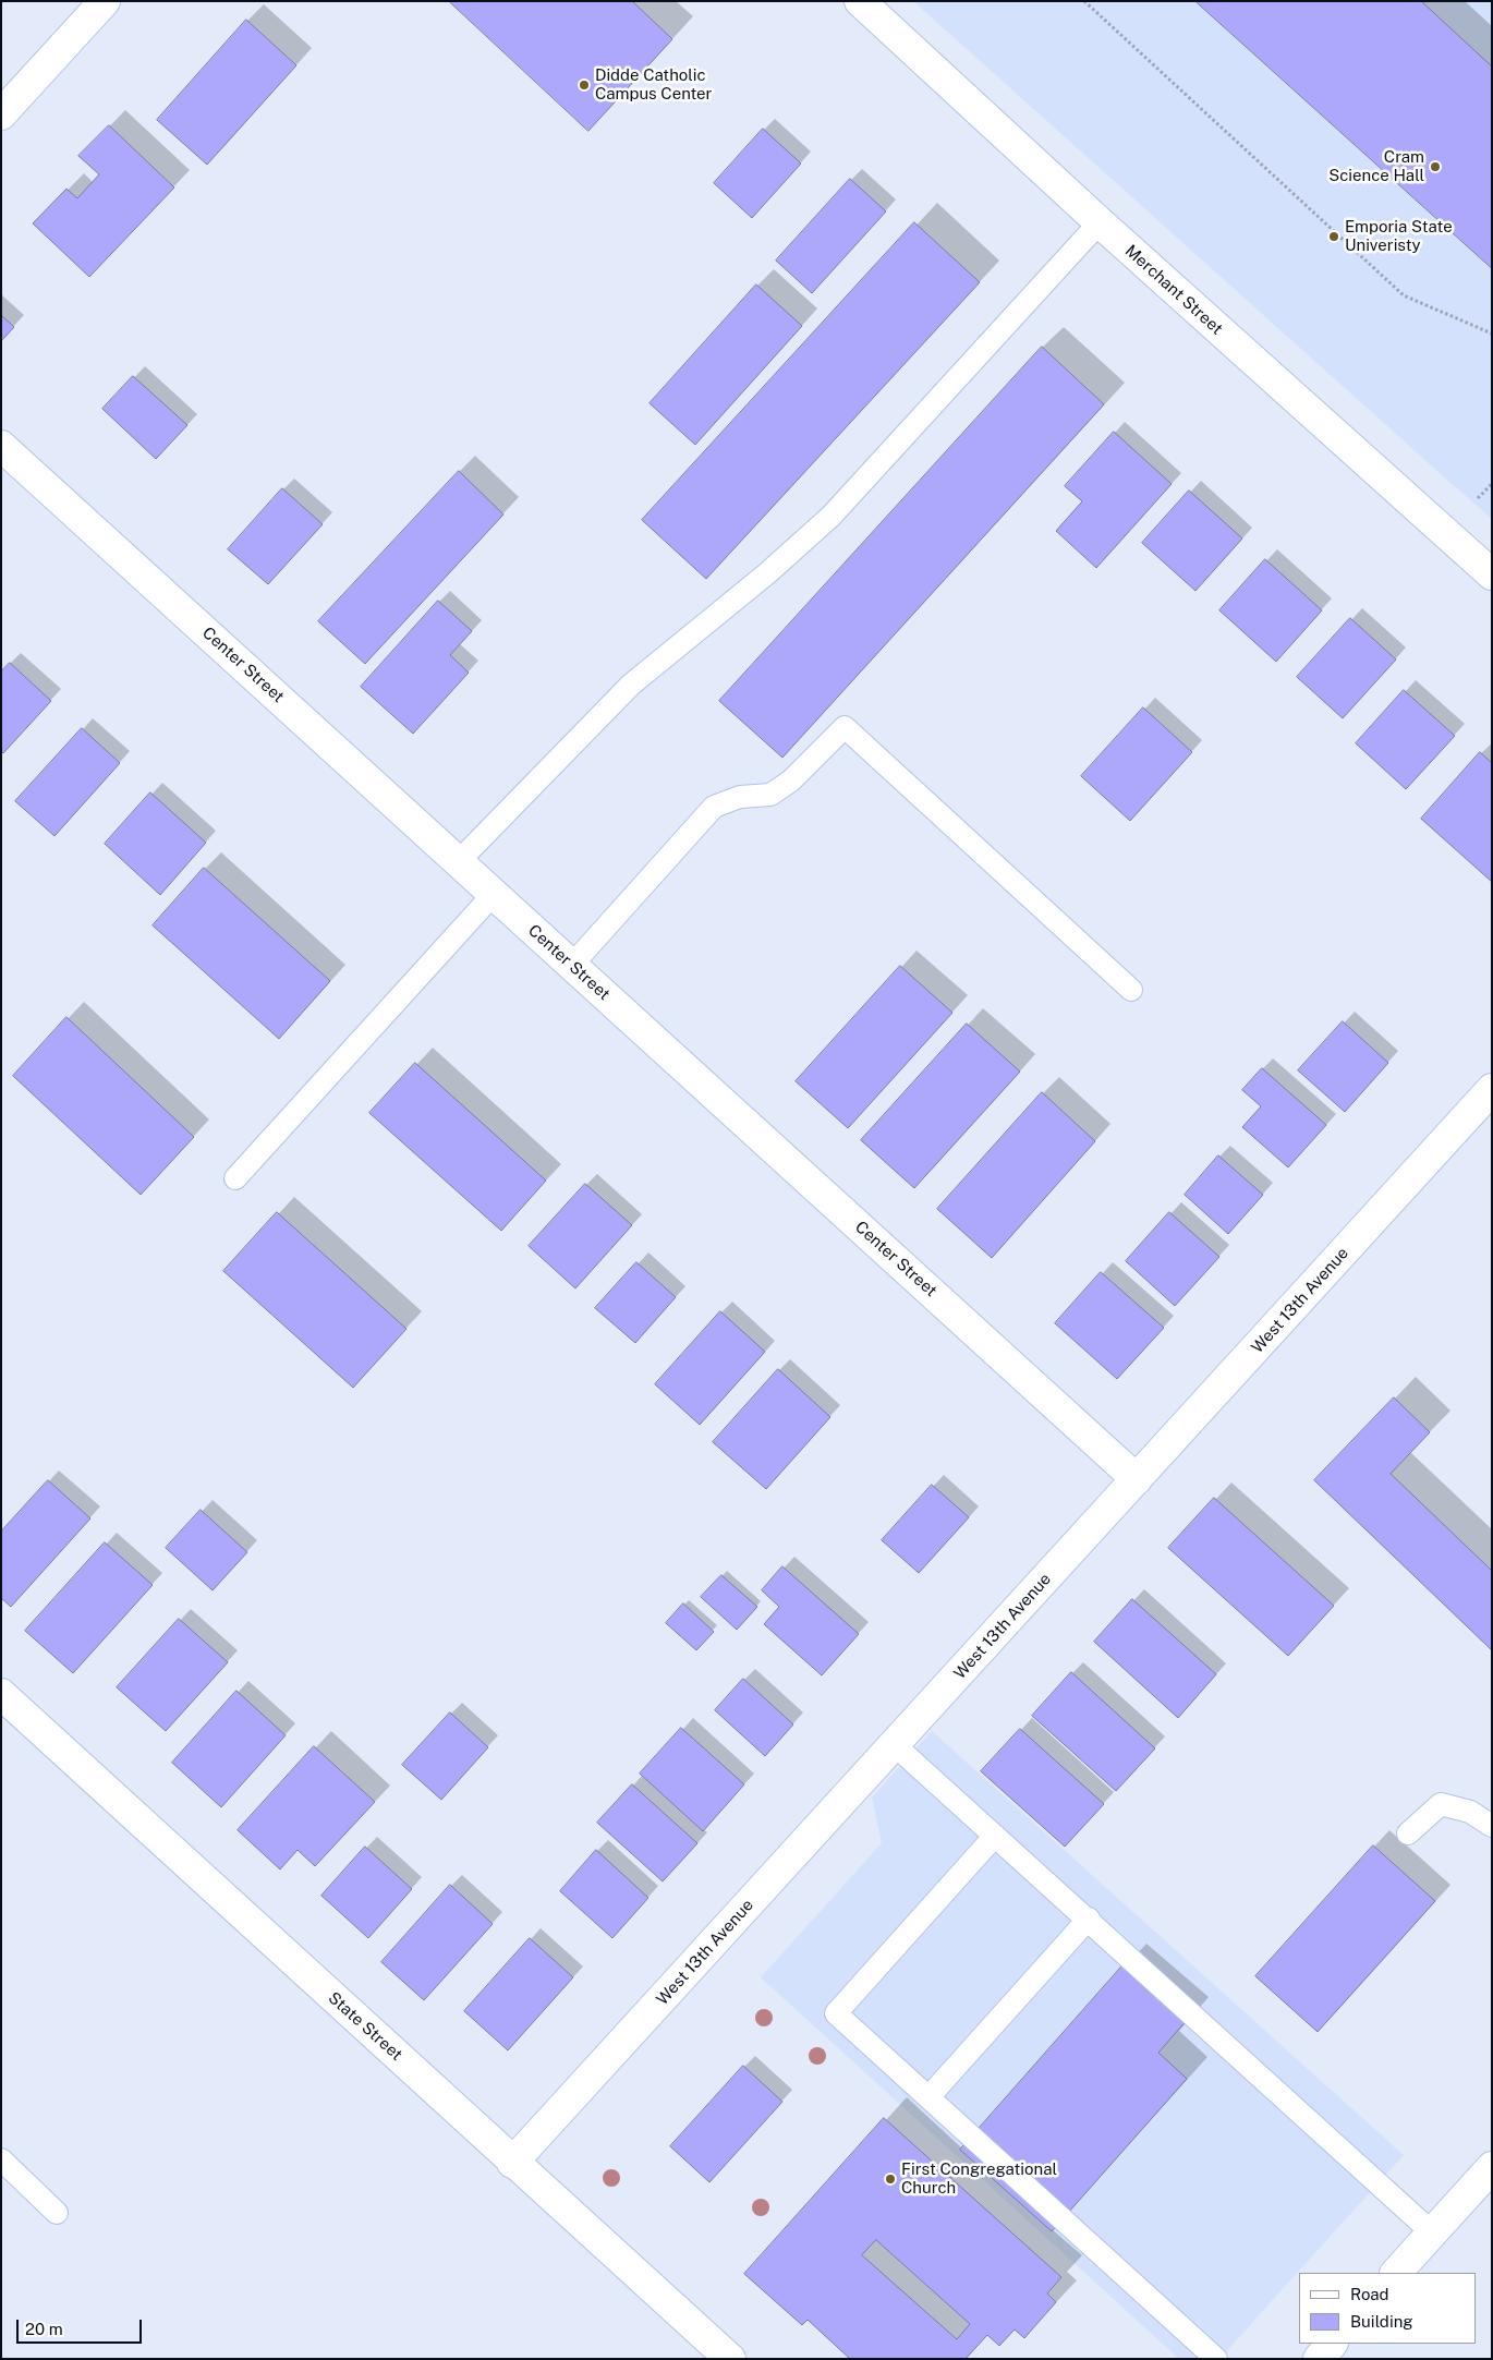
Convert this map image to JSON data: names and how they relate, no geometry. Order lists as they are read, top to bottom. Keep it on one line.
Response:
{"streets":{"street":["Merchant Street","Center Street","West 13th Avenue","State Street"]},"crossings":[["Center Street","West 13th Avenue"],["West 13th Avenue","State Street"]],"places":["Didde Catholic Campus Center","Cram Science Hall","Emporia State Univeristy","First Congregational Church"],"legend":["Road","Building"],"scale_bar":"20 m"}
